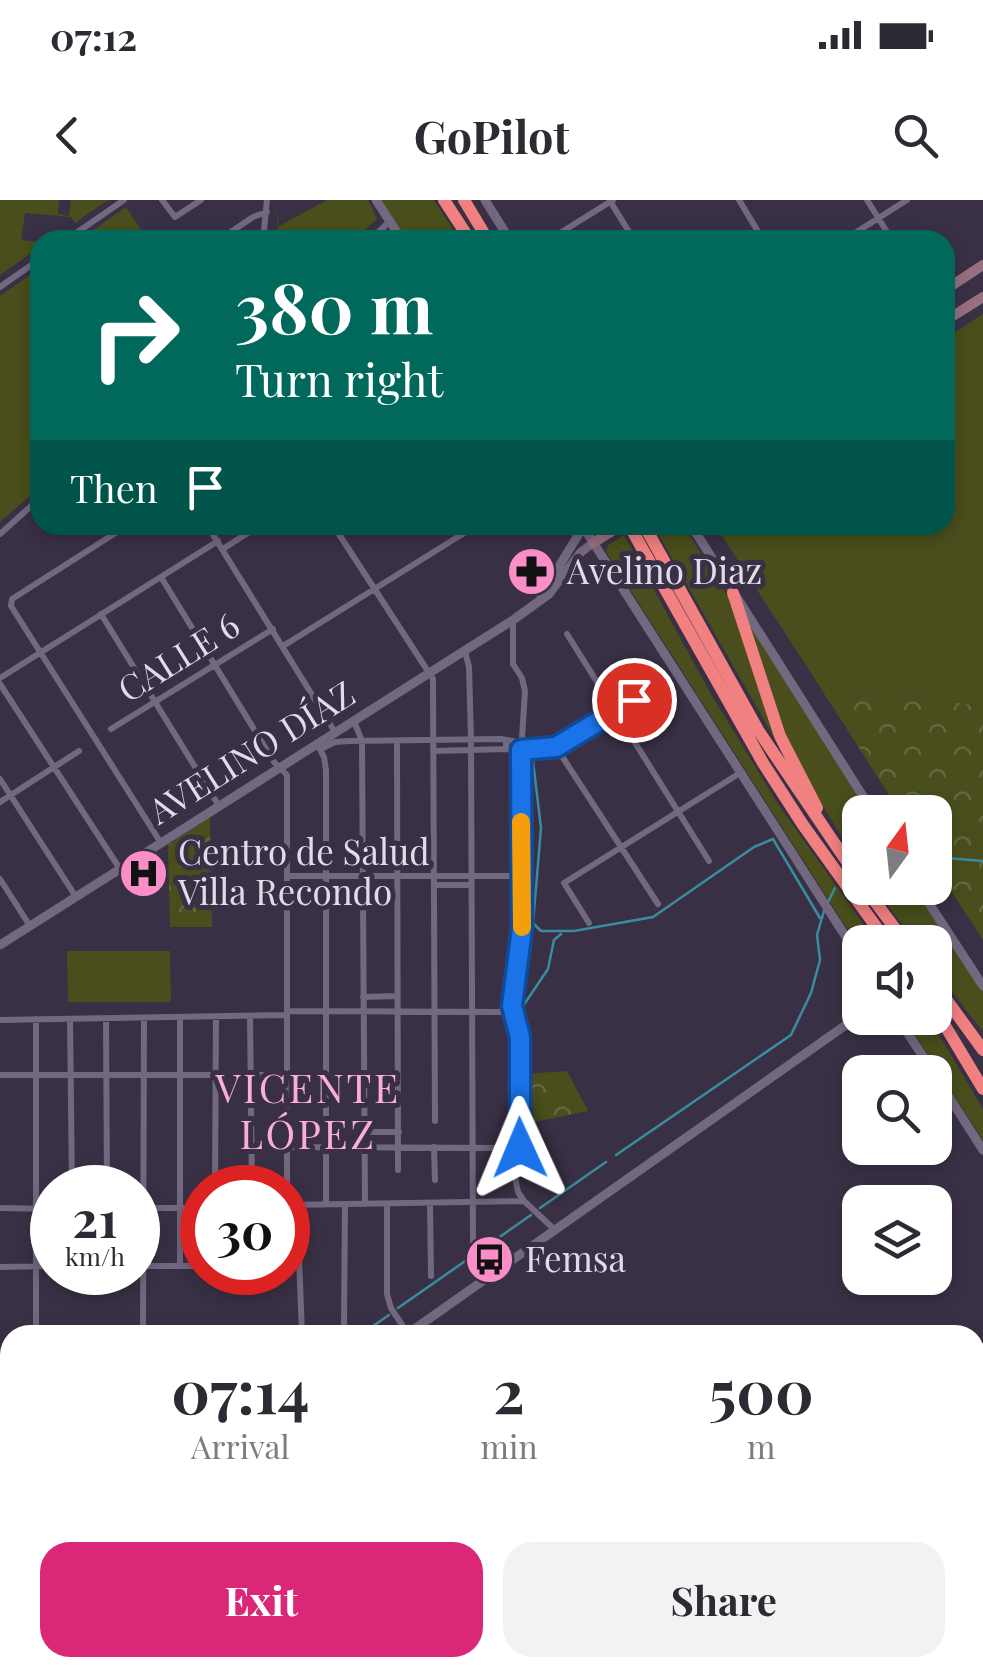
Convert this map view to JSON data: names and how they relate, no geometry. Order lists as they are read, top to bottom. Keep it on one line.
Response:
{"streets":{"street":["CALLE 6","AVELINO DÍAZ"]},"districts":["VICENTE LÓPEZ"],"places":{"pharmacy":["Avelino Diaz"],"hospital":["Centro de Salud Villa Recondo"],"bus stop":["Femsa"]},"north":"top","page":{"status":"07:12","header":"GoPilot","turn":["380 m","Turn right"],"then":"Then","speed":"21 km/h","limit":"30","eta":["07:14","Arrival","2","min","500","m"],"buttons":["Exit","Share"]}}
